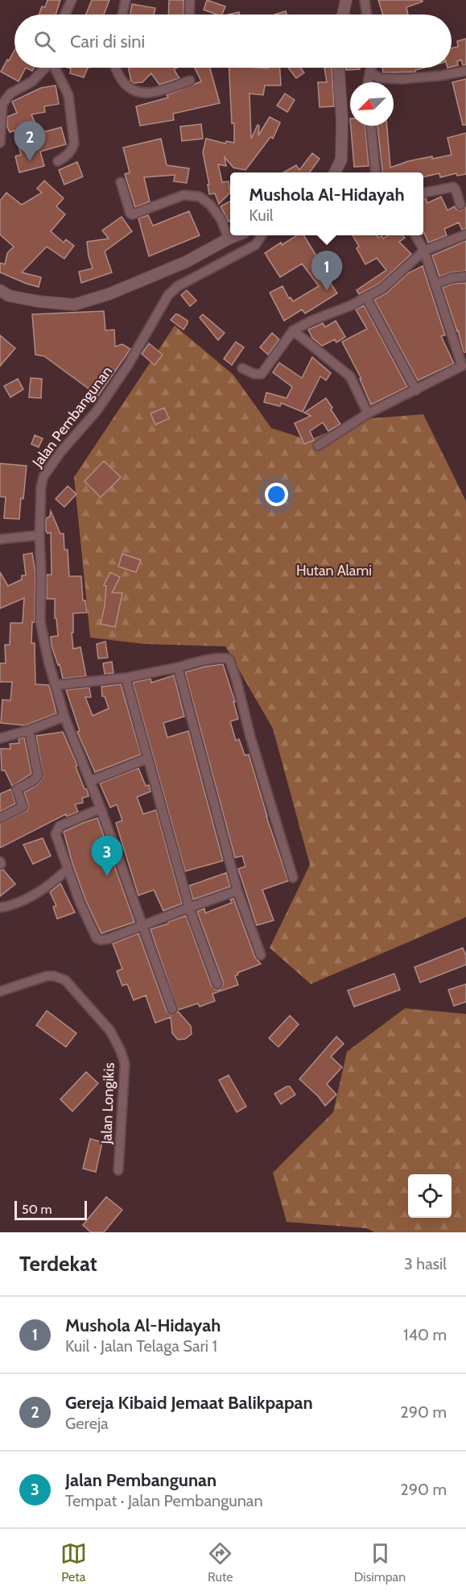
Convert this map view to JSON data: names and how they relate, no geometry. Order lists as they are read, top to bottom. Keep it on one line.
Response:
{"streets":{"street":["Jalan Pembangunan","Jalan Longikis"]},"parks":["Hutan Alami"],"scale_bar":"50 m","north":"bottom left","page":{"search":"Cari di sini","pins":["2","1","3"],"popup":["Mushola Al-Hidayah","Kuil"],"scale":"50 m","heading":["Terdekat","3 hasil"],"list":[{"mark":"1","name":"Mushola Al-Hidayah","note":"Kuil · Jalan Telaga Sari 1","value":"140 m"},{"mark":"2","name":"Gereja Kibaid Jemaat Balikpapan","note":"Gereja","value":"290 m"},{"mark":"3","name":"Jalan Pembangunan","note":"Tempat · Jalan Pembangunan","value":"290 m"}],"nav":["Peta","Rute","Disimpan"]}}
